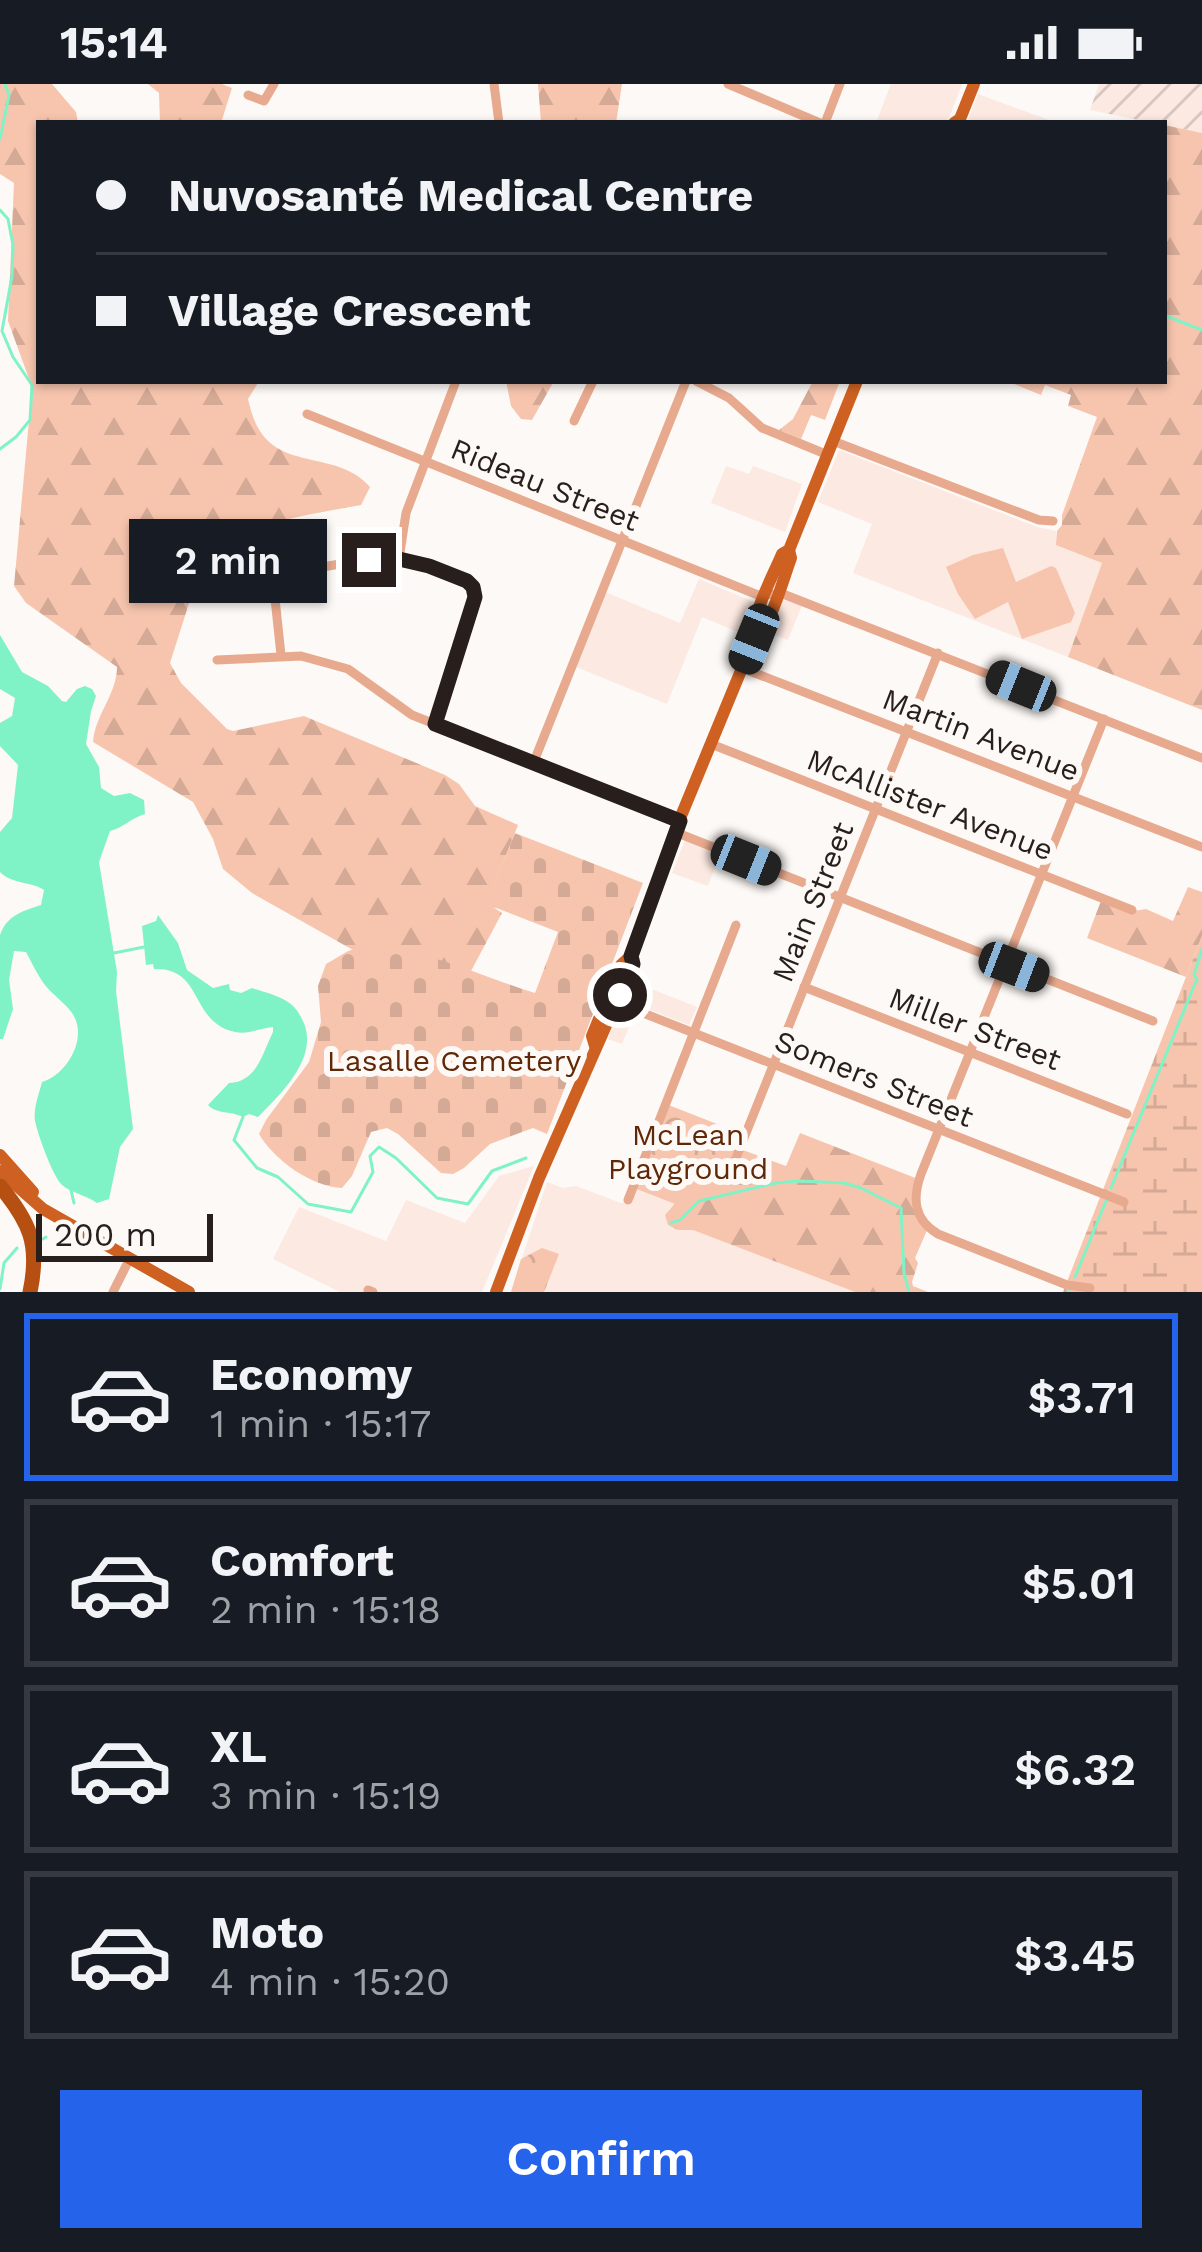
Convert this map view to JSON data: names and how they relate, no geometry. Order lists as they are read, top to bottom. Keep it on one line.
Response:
{"streets":{"street":["Rideau Street","Martin Avenue","McAllister Avenue","Main Street","Miller Street","Somers Street"]},"crossings":[["Rideau Street","Main Street"],["Martin Avenue","Main Street"],["McAllister Avenue","Main Street"],["Main Street","Miller Street"],["Main Street","Somers Street"]],"parks":["Lasalle Cemetery","McLean Playground"],"scale_bar":"200 m","page":{"status":"15:14","banner":["Nuvosanté Medical Centre","Village Crescent"],"bubble":"2 min","scale":"200 m","list":[{"name":"Economy","note":"1 min · 15:17","value":"$3.71"},{"name":"Comfort","note":"2 min · 15:18","value":"$5.01"},{"name":"XL","note":"3 min · 15:19","value":"$6.32"},{"name":"Moto","note":"4 min · 15:20","value":"$3.45"}],"buttons":"Confirm"}}
